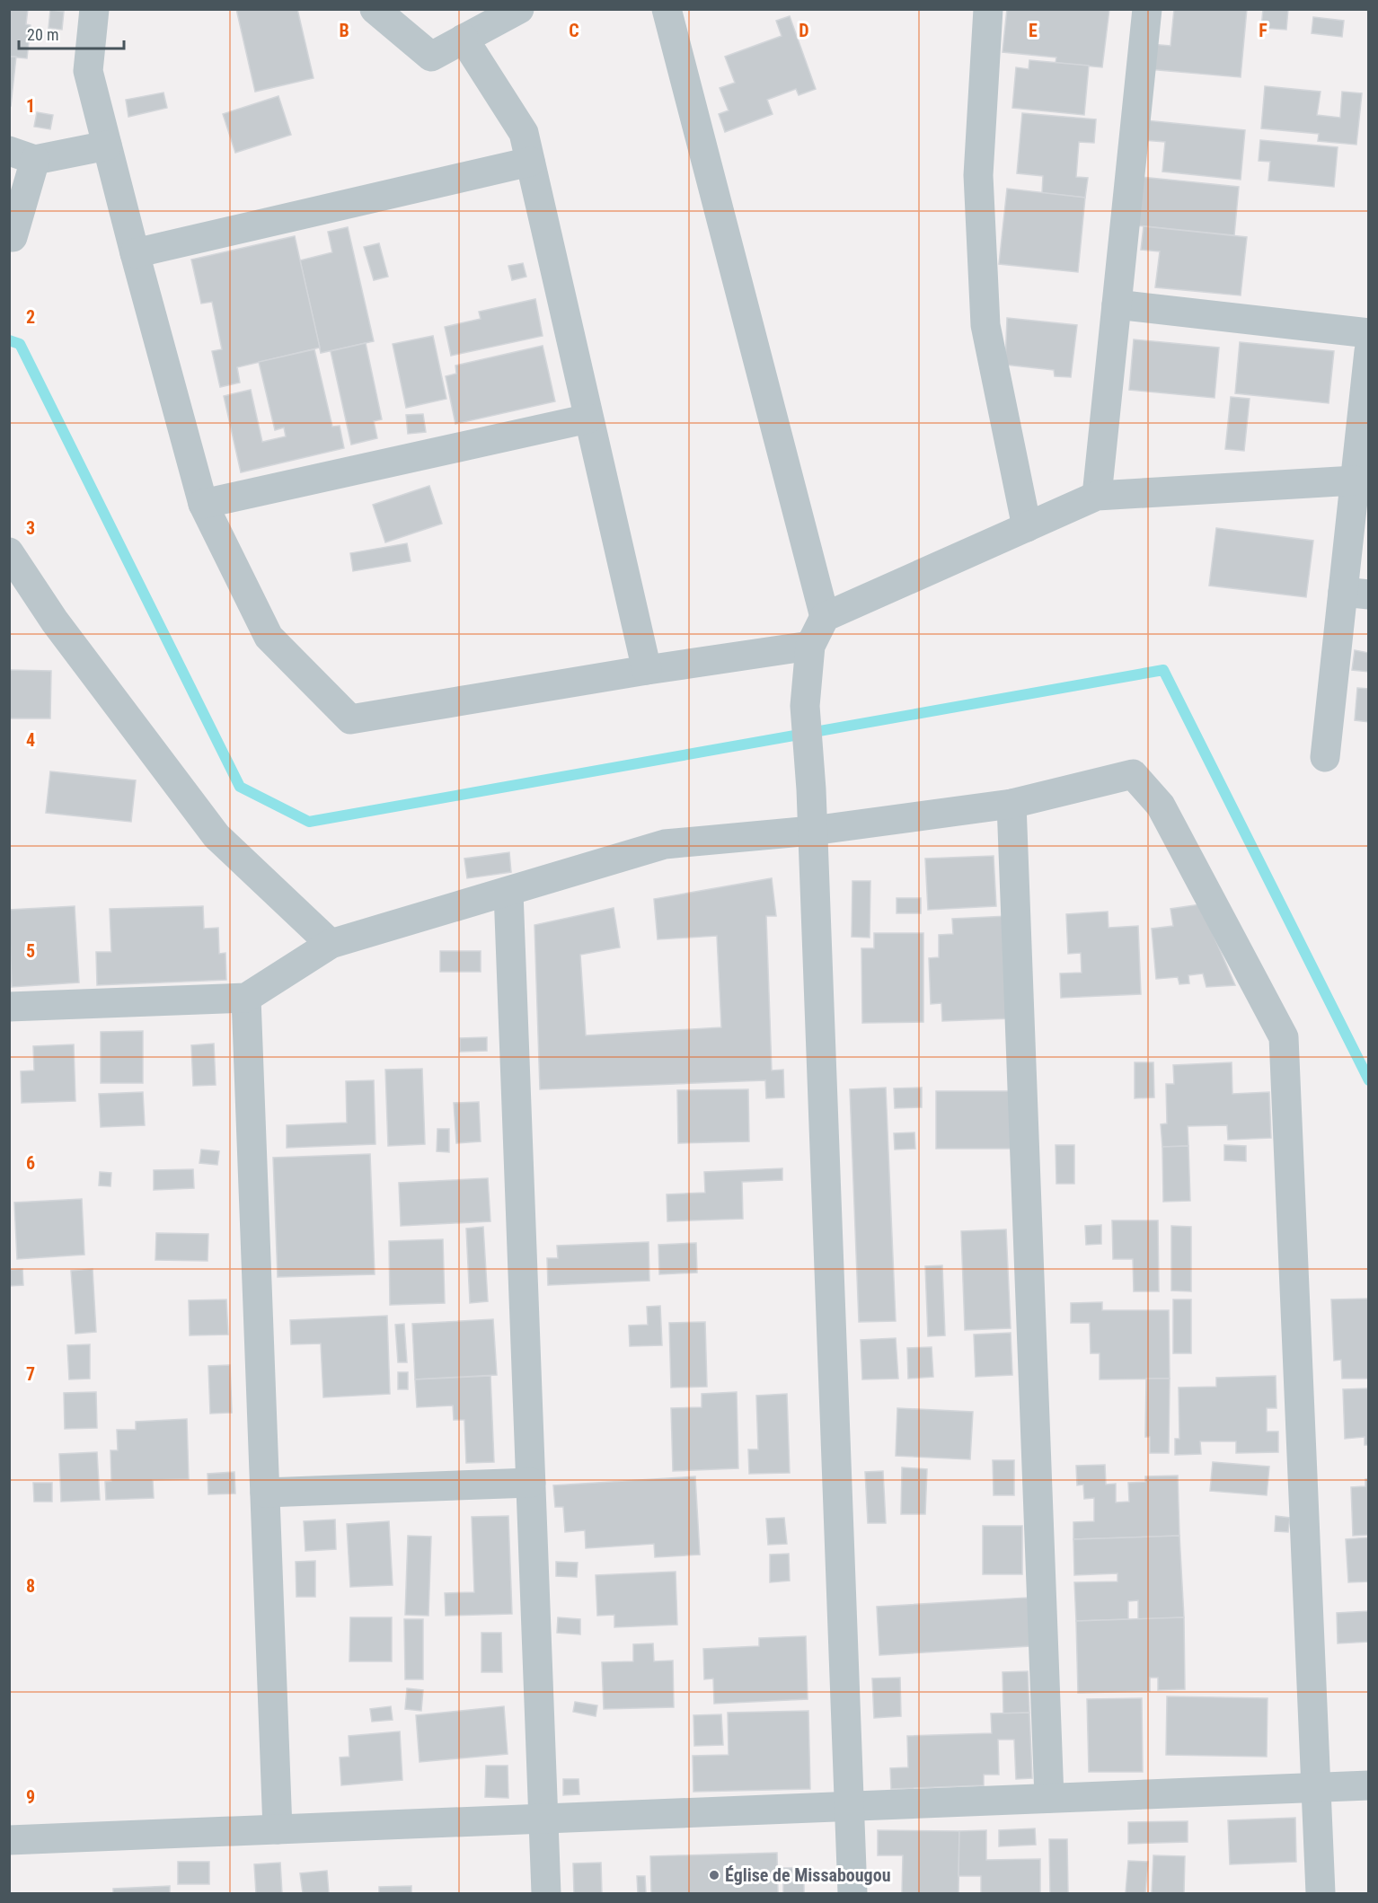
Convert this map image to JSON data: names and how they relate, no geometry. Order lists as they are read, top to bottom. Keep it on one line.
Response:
{"places":["Église de Missabougou"],"scale_bar":"20 m","grid":{"columns":["B","C","D","E","F"],"rows":["1","2","3","4","5","6","7","8","9"]}}
